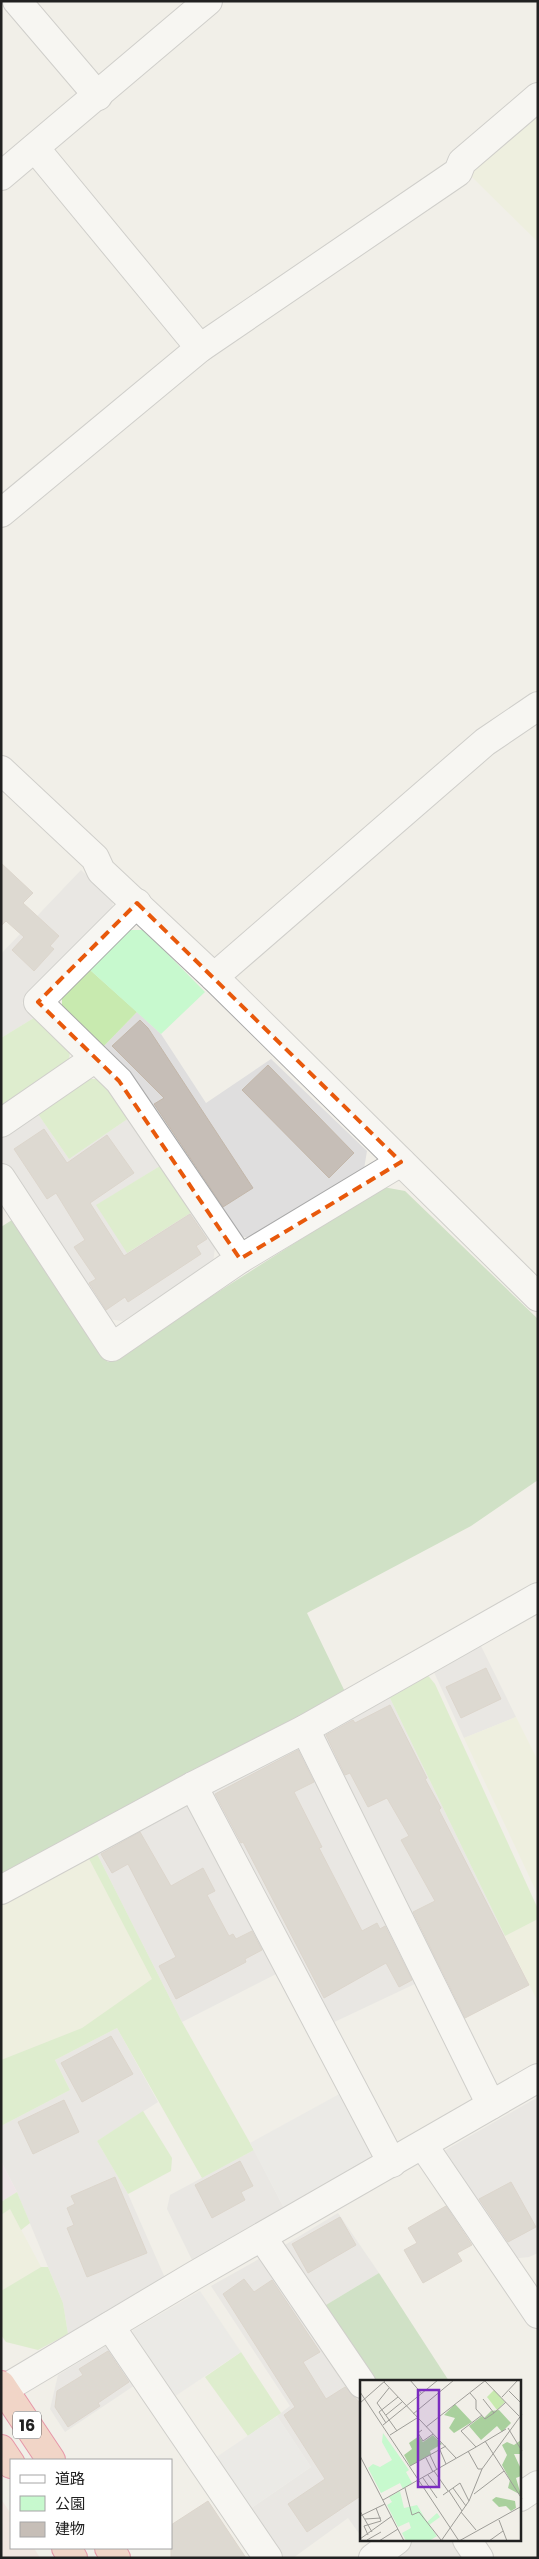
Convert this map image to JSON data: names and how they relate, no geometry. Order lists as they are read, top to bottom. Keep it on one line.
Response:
{"streets":{"highway":["16"]},"legend":["道路","公園","建物"]}
